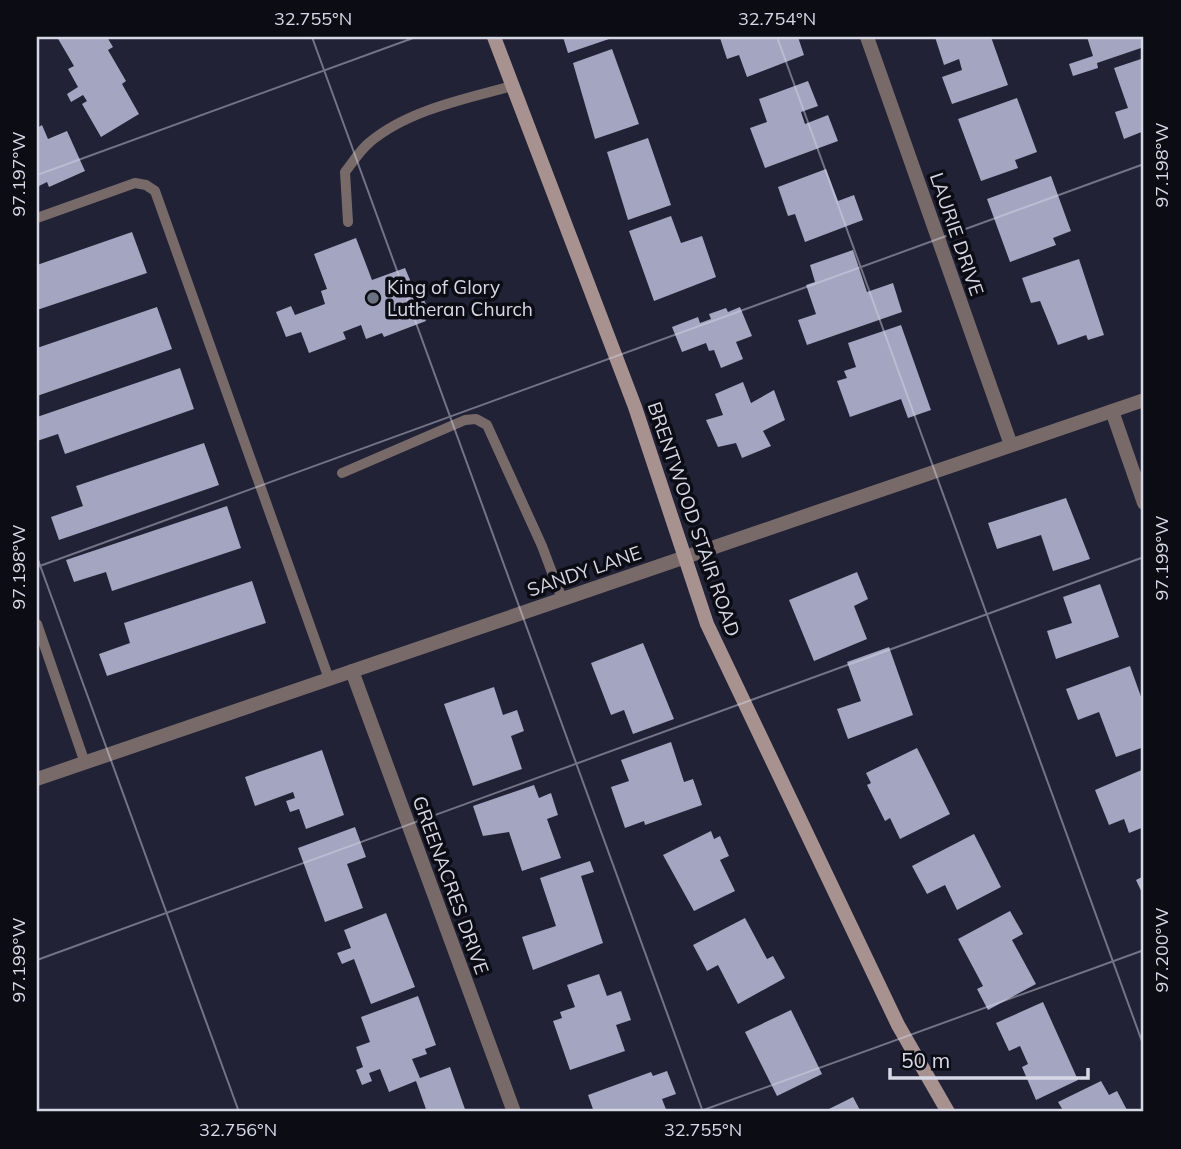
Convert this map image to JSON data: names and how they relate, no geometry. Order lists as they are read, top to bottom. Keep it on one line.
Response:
{"streets":{"main road":["BRENTWOOD STAIR ROAD"],"street":["LAURIE DRIVE","SANDY LANE","GREENACRES DRIVE"]},"crossings":[["LAURIE DRIVE","SANDY LANE"],["BRENTWOOD STAIR ROAD","SANDY LANE"],["SANDY LANE","GREENACRES DRIVE"]],"places":["King of Glory Lutheran Church"],"scale_bar":"50 m","coordinates":["32.755°N","32.754°N","97.198°W","97.197°W","97.199°W","97.200°W","32.756°N"]}
